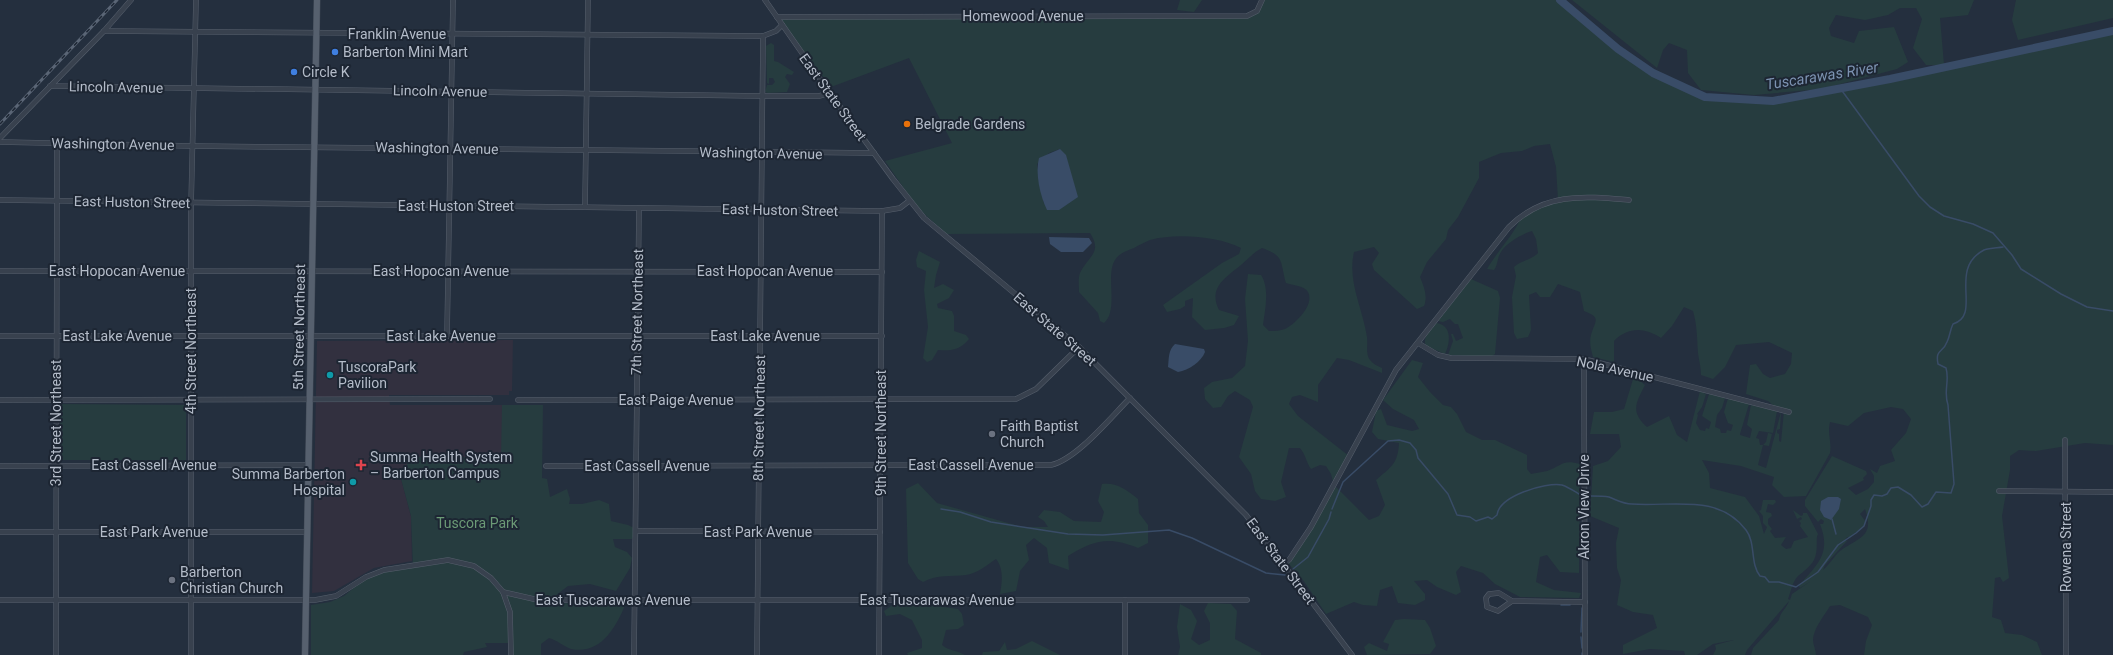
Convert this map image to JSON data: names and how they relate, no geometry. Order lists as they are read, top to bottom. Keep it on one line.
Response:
{"streets":{"main road":["5th Street Northeast"],"street":["Homewood Avenue","Franklin Avenue","Lincoln Avenue","East State Street","Washington Avenue","East Huston Street","East Hopocan Avenue","7th Street Northeast","East Lake Avenue","4th Street Northeast","Nola Avenue","East Paige Avenue","8th Street Northeast","3rd Street Northeast","9th Street Northeast","East Cassell Avenue","Akron View Drive","East Park Avenue","Rowena Street","East Tuscarawas Avenue"]},"crossings":[["Homewood Avenue","East State Street"],["Franklin Avenue","East State Street"],["Franklin Avenue","5th Street Northeast"],["Franklin Avenue","4th Street Northeast"],["Franklin Avenue","8th Street Northeast"],["Lincoln Avenue","East State Street"],["Lincoln Avenue","5th Street Northeast"],["Lincoln Avenue","4th Street Northeast"],["Lincoln Avenue","8th Street Northeast"],["East State Street","Washington Avenue"],["East State Street","East Huston Street"],["East State Street","East Paige Avenue"],["East State Street","East Cassell Avenue"],["Washington Avenue","5th Street Northeast"],["Washington Avenue","4th Street Northeast"],["Washington Avenue","8th Street Northeast"],["Washington Avenue","3rd Street Northeast"],["East Huston Street","7th Street Northeast"],["East Huston Street","5th Street Northeast"],["East Huston Street","4th Street Northeast"],["East Huston Street","8th Street Northeast"],["East Huston Street","3rd Street Northeast"],["East Huston Street","9th Street Northeast"],["East Hopocan Avenue","7th Street Northeast"],["East Hopocan Avenue","5th Street Northeast"],["East Hopocan Avenue","4th Street Northeast"],["East Hopocan Avenue","8th Street Northeast"],["East Hopocan Avenue","3rd Street Northeast"],["East Hopocan Avenue","9th Street Northeast"],["7th Street Northeast","East Lake Avenue"],["7th Street Northeast","East Paige Avenue"],["7th Street Northeast","East Cassell Avenue"],["7th Street Northeast","East Park Avenue"],["7th Street Northeast","East Tuscarawas Avenue"],["5th Street Northeast","East Lake Avenue"],["5th Street Northeast","East Cassell Avenue"],["5th Street Northeast","East Park Avenue"],["East Lake Avenue","4th Street Northeast"],["East Lake Avenue","8th Street Northeast"],["East Lake Avenue","3rd Street Northeast"],["East Lake Avenue","9th Street Northeast"],["4th Street Northeast","East Cassell Avenue"],["4th Street Northeast","East Park Avenue"],["Nola Avenue","Akron View Drive"],["East Paige Avenue","8th Street Northeast"],["East Paige Avenue","9th Street Northeast"],["8th Street Northeast","East Cassell Avenue"],["8th Street Northeast","East Park Avenue"],["8th Street Northeast","East Tuscarawas Avenue"],["3rd Street Northeast","East Cassell Avenue"],["3rd Street Northeast","East Park Avenue"],["9th Street Northeast","East Cassell Avenue"],["9th Street Northeast","East Park Avenue"],["9th Street Northeast","East Tuscarawas Avenue"]],"water":["Tuscarawas River"],"parks":["Tuscora Park"],"places":{"other":["Barberton Mini Mart","Circle K","Belgrade Gardens","TuscoraPark Pavilion","Faith Baptist Church","Summa Barberton Hospital","Barberton Christian Church"],"health":["Summa Health System – Barberton Campus"]}}
